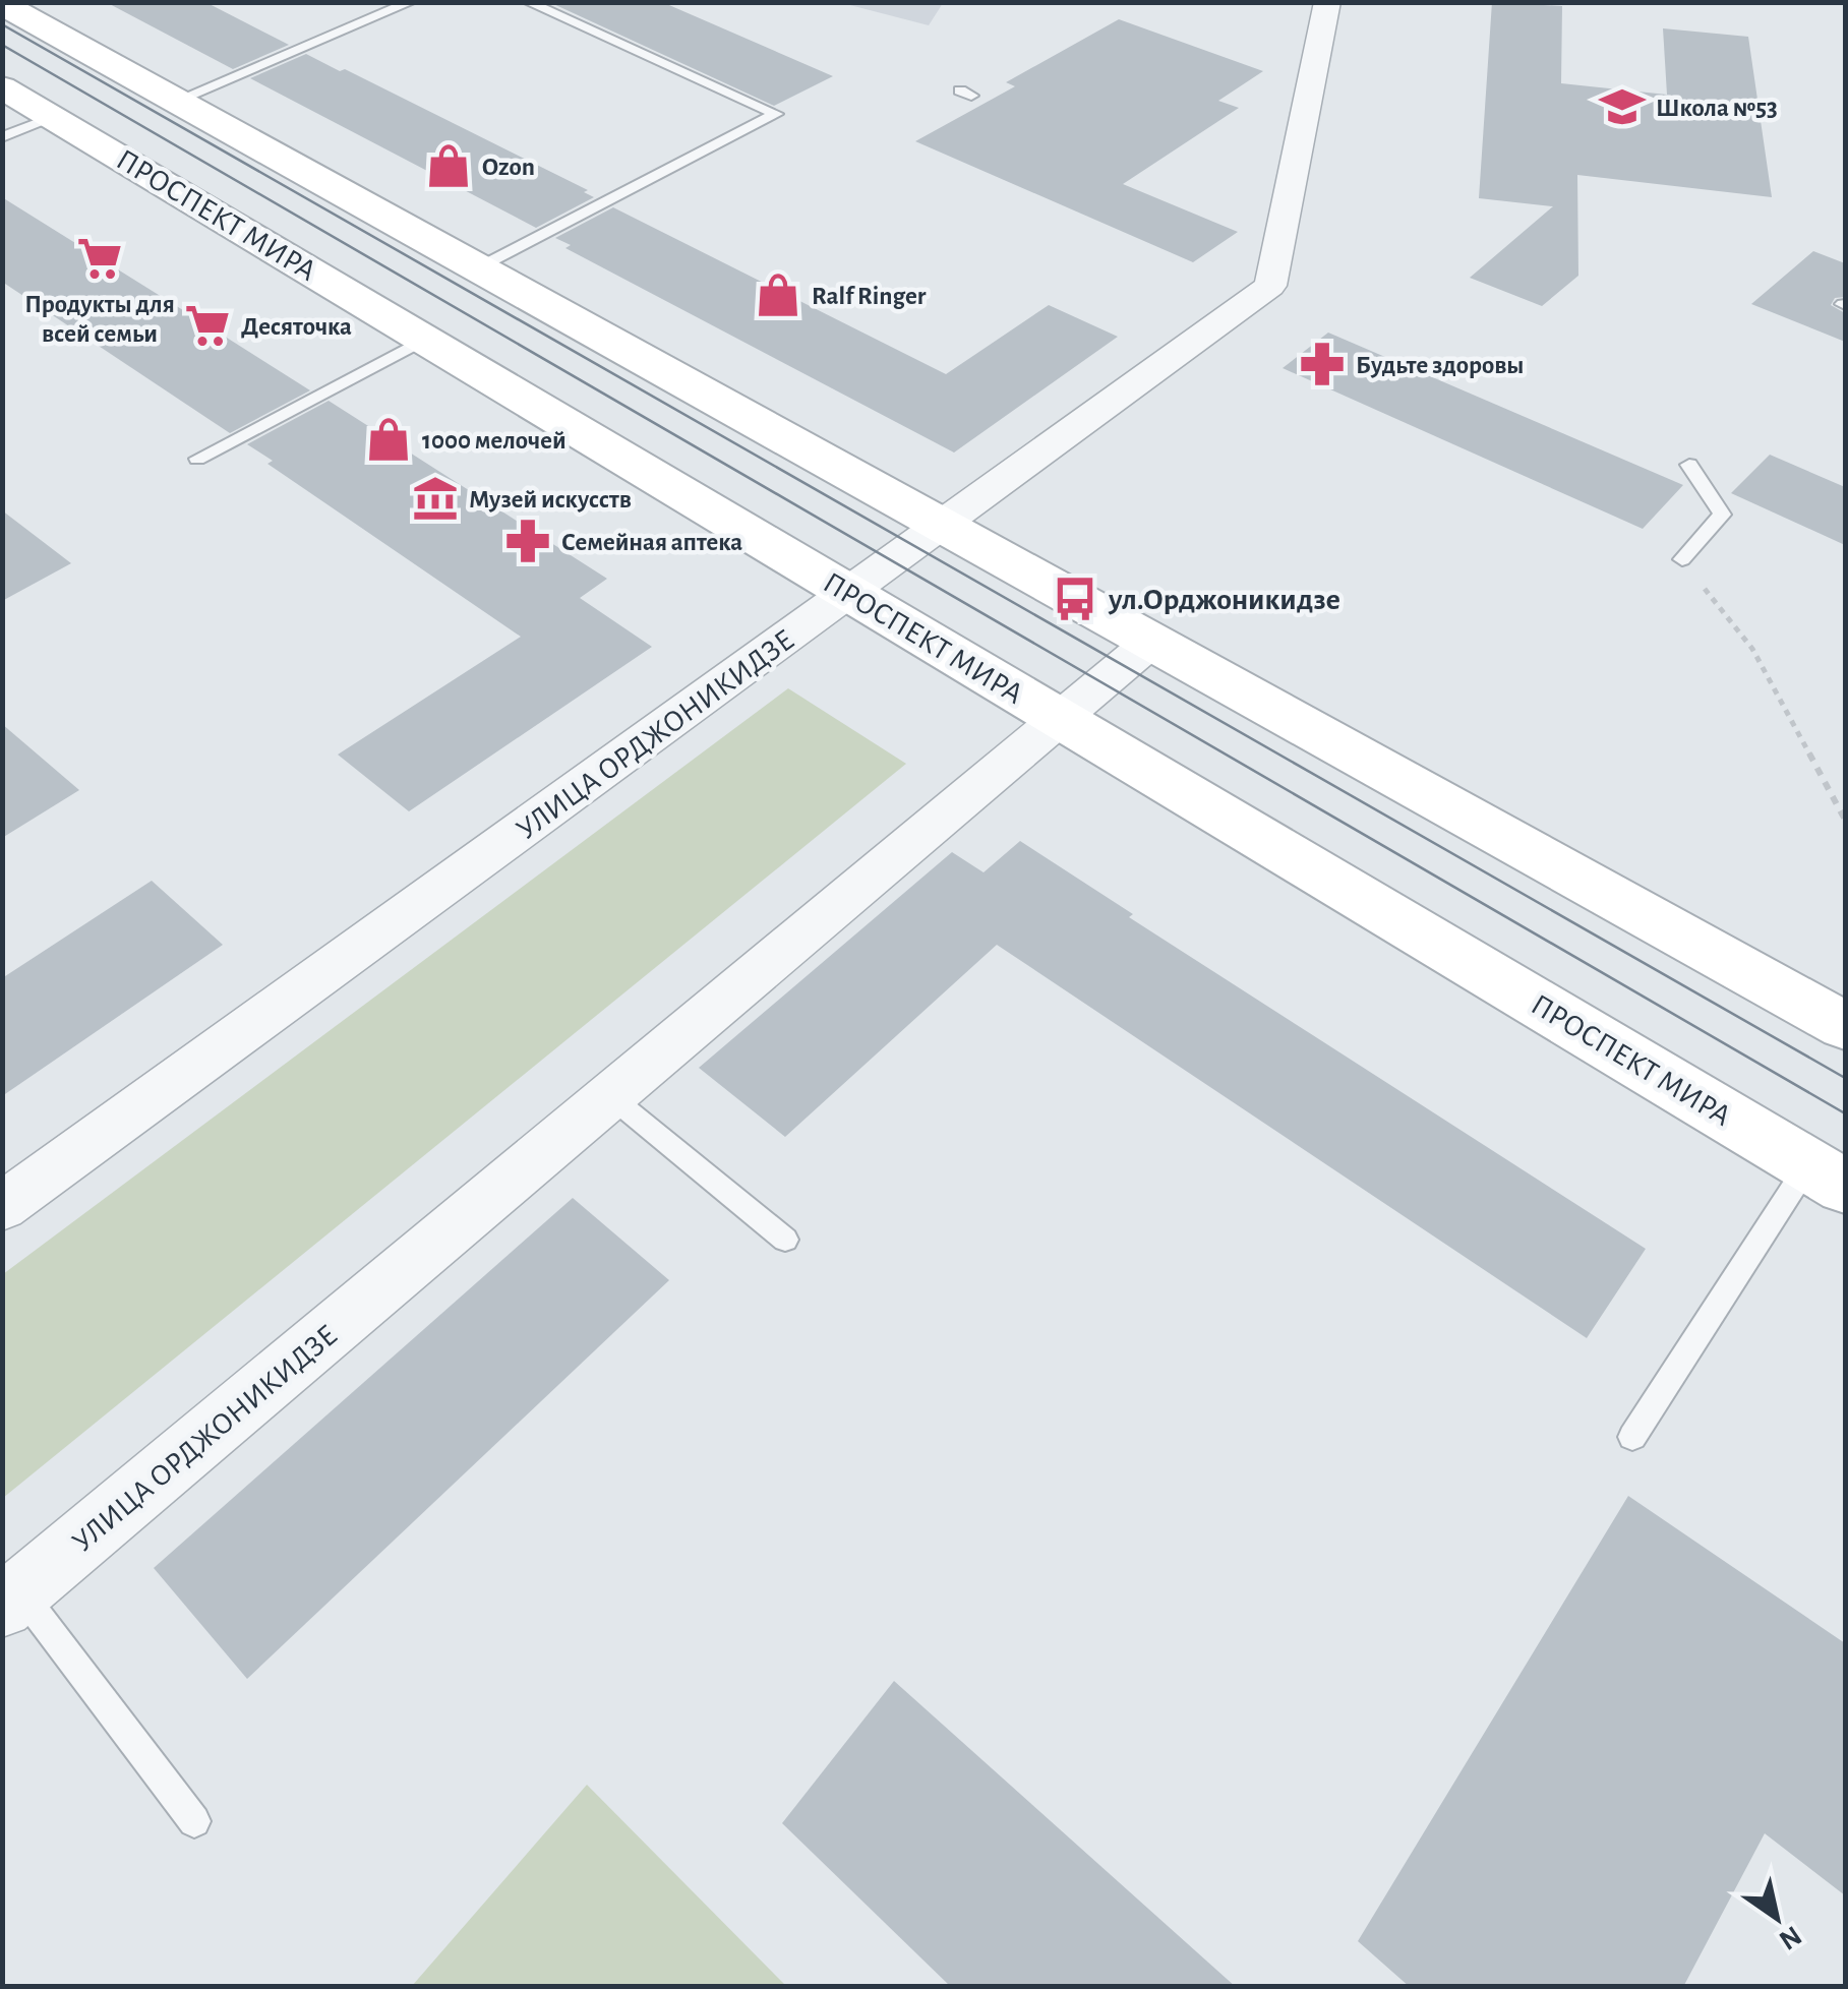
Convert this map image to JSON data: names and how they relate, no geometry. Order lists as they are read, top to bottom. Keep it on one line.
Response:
{"streets":{"main road":["ПРОСПЕКТ МИРА"],"street":["УЛИЦА ОРДЖОНИКИДЗЕ"]},"crossings":[["ПРОСПЕКТ МИРА","УЛИЦА ОРДЖОНИКИДЗЕ"]],"places":{"school or university":["Школа №53"],"shop":["Ozon","Ralf Ringer","1000 мелочей"],"supermarket":["Продукты для всей семьи","Десяточка"],"pharmacy":["Будьте здоровы","Семейная аптека"],"museum":["Музей искусств"],"bus stop":["ул.Орджоникидзе"]},"north":"bottom right"}
